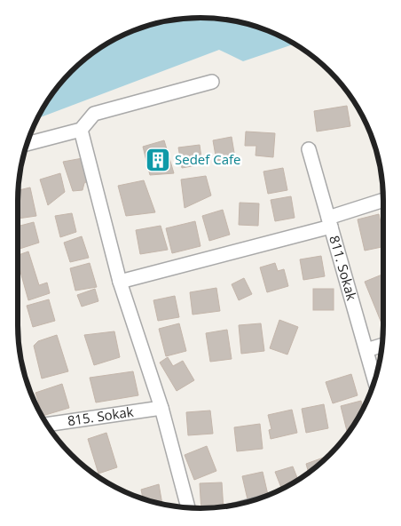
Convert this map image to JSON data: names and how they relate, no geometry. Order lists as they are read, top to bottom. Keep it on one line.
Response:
{"streets":{"street":["811. Sokak","815. Sokak"]},"places":{"building":["Sedef Cafe"]}}
